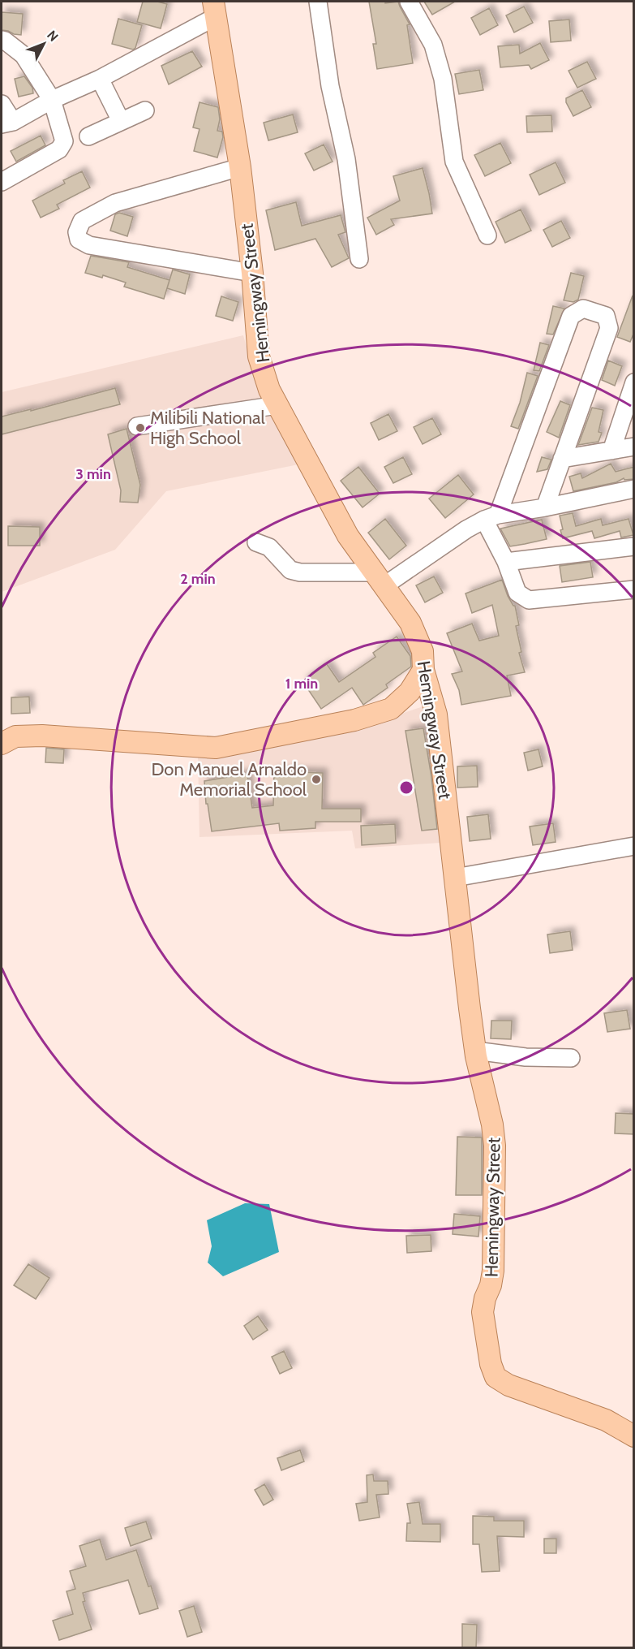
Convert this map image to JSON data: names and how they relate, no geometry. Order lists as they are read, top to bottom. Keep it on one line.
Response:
{"streets":{"main road":["Hemingway Street"]},"places":["Milibili National High School","Don Manuel Arnaldo Memorial School"],"north":"top right","rings":["3 min","2 min","1 min"]}
